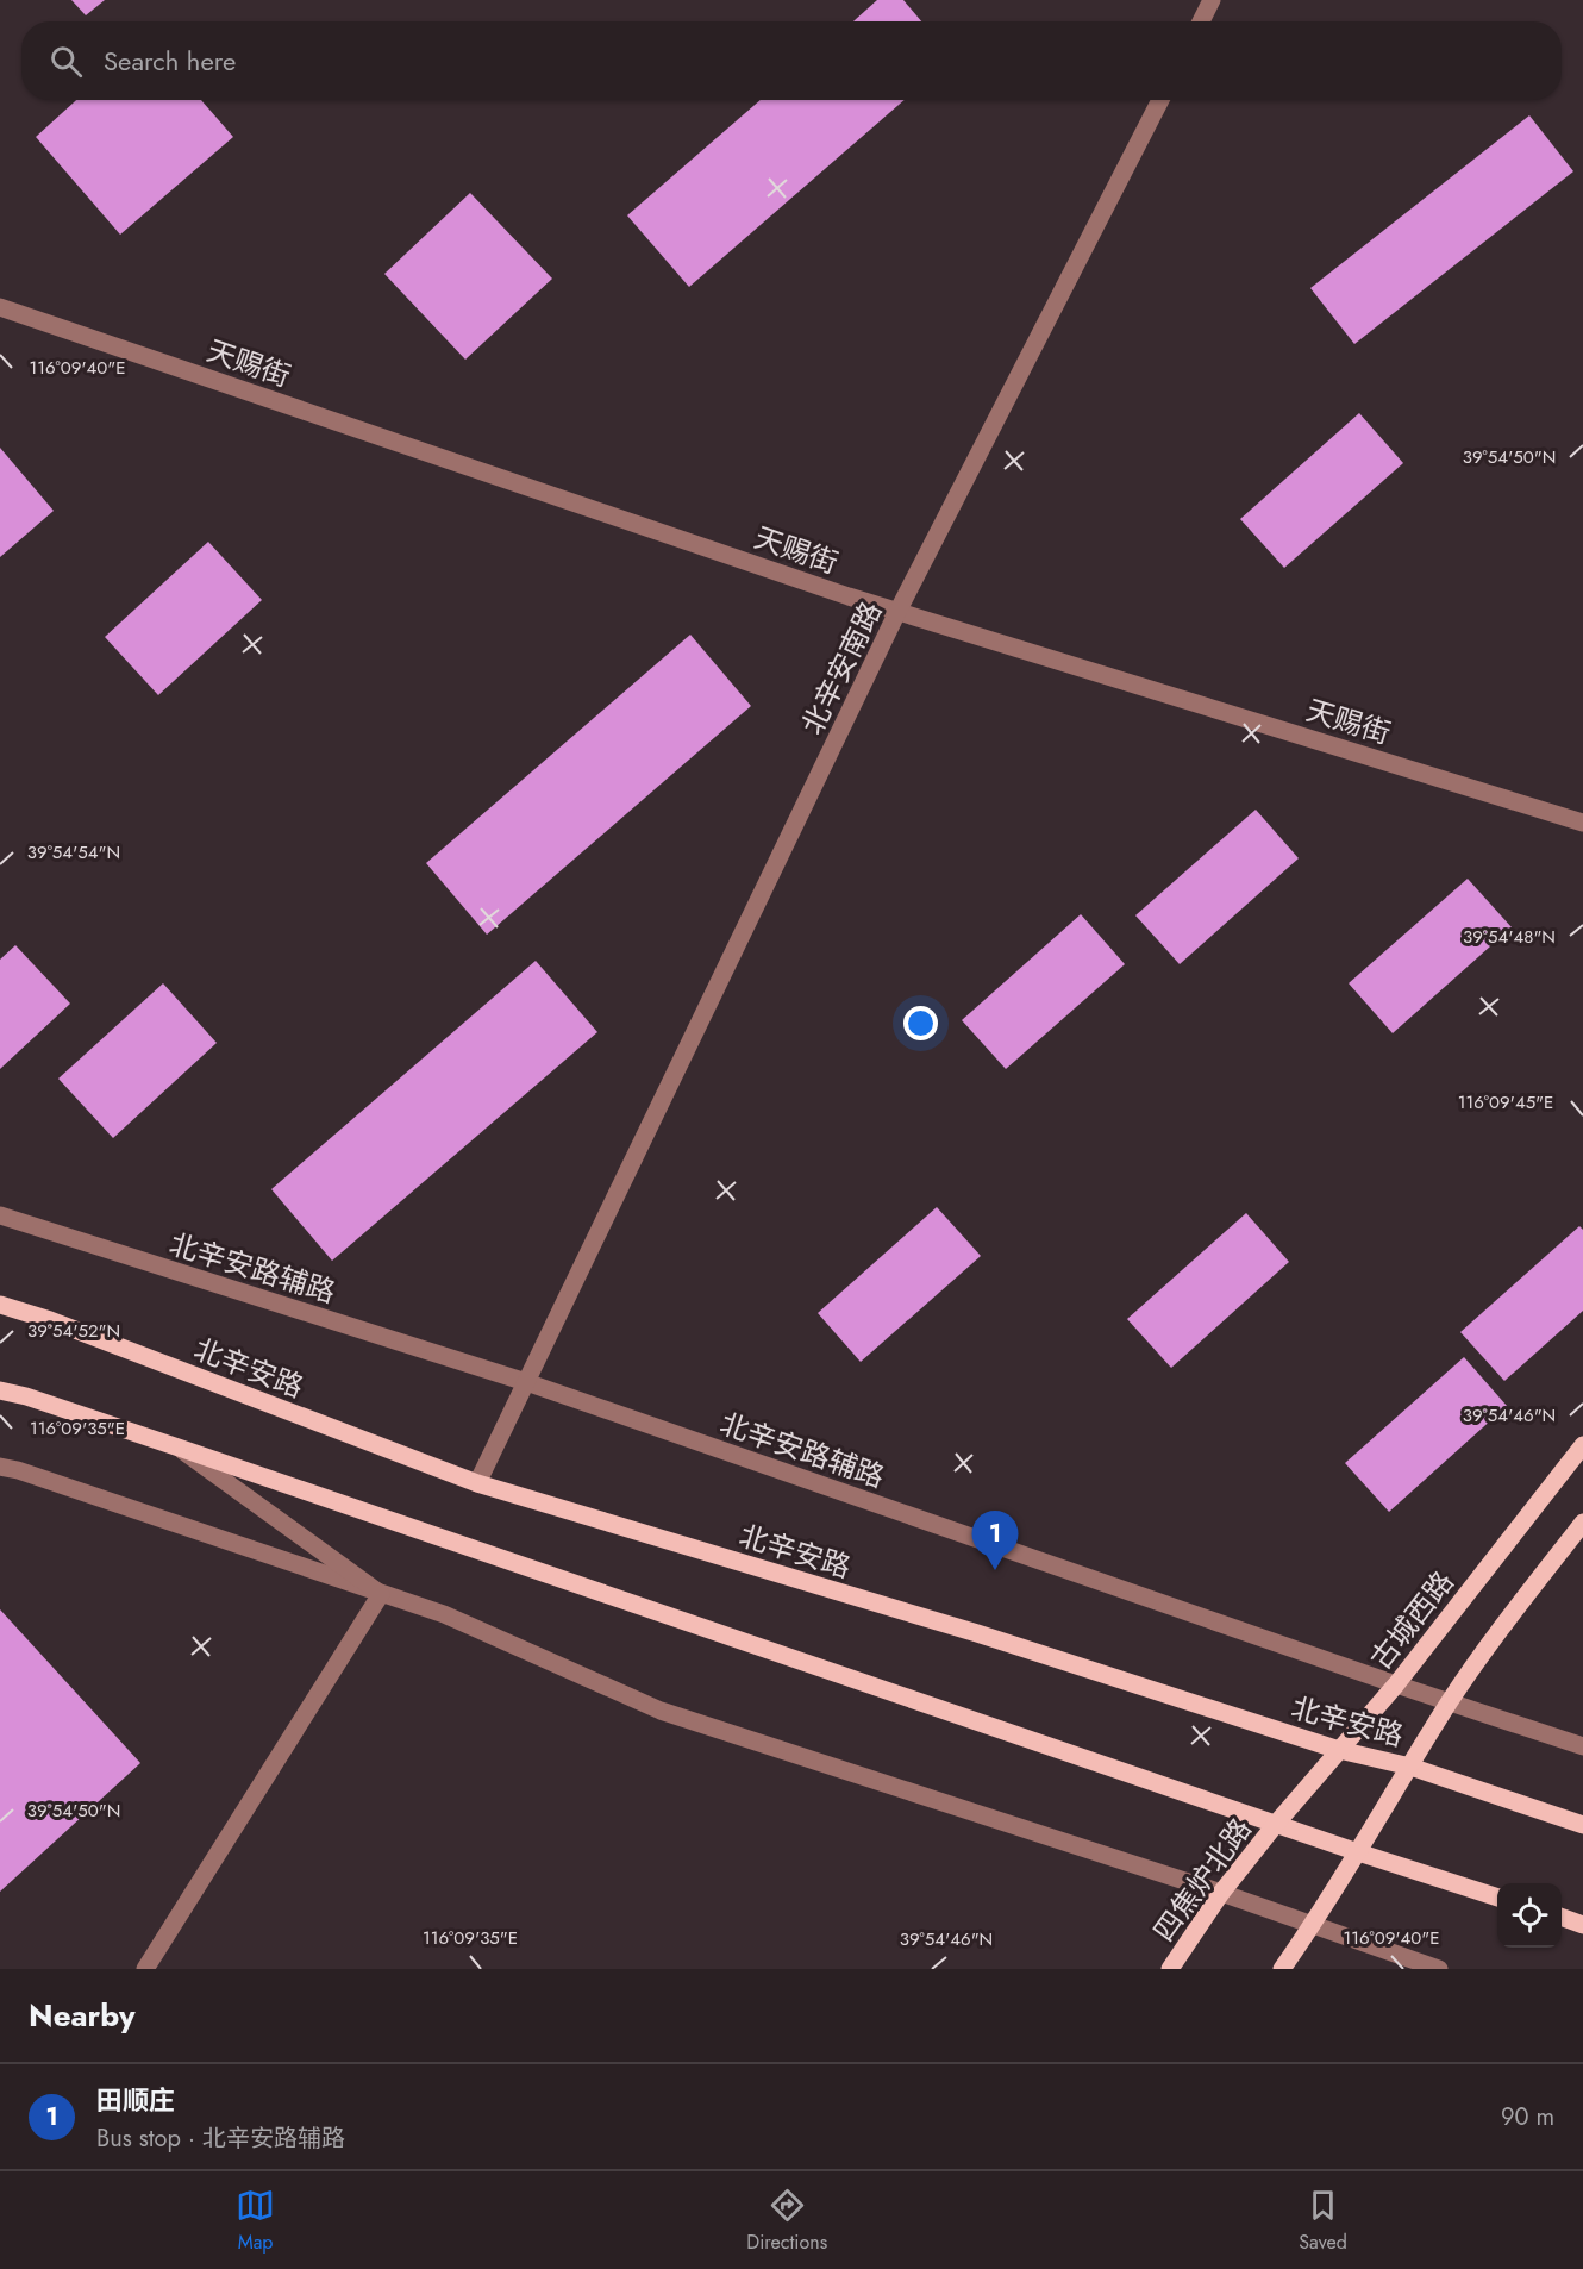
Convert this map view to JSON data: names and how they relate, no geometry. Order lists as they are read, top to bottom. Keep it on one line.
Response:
{"streets":{"main road":["北辛安路","古城西路","四焦炉北路"],"street":["天赐街","北辛安南路","北辛安路辅路"]},"crossings":[["天赐街","北辛安南路"],["北辛安南路","北辛安路辅路"],["北辛安南路","北辛安路"],["北辛安路辅路","古城西路"],["北辛安路","古城西路"],["古城西路","四焦炉北路"]],"page":{"search":"Search here","pins":"1","heading":"Nearby","list":[{"mark":"1","name":"田顺庄","note":"Bus stop · 北辛安路辅路","value":"90 m"}],"nav":["Map","Directions","Saved"]},"coordinates":["116°09'40\"E","39°54'50\"N","39°54'54\"N","39°54'48\"N","116°09'45\"E","39°54'52\"N","39°54'46\"N","116°09'35\"E"]}
